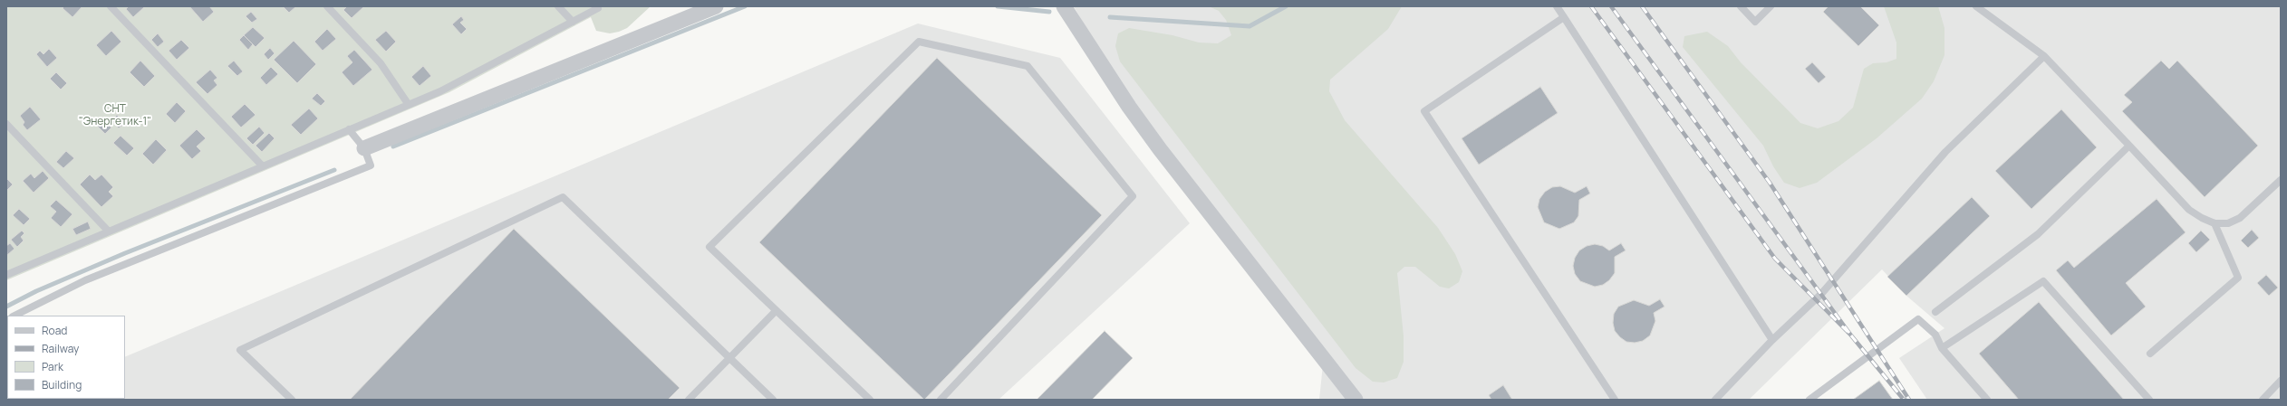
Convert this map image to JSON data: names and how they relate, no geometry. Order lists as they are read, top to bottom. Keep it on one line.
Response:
{"parks":["СНТ \"Энергетик-1\""],"legend":["Road","Railway","Park","Building"]}
